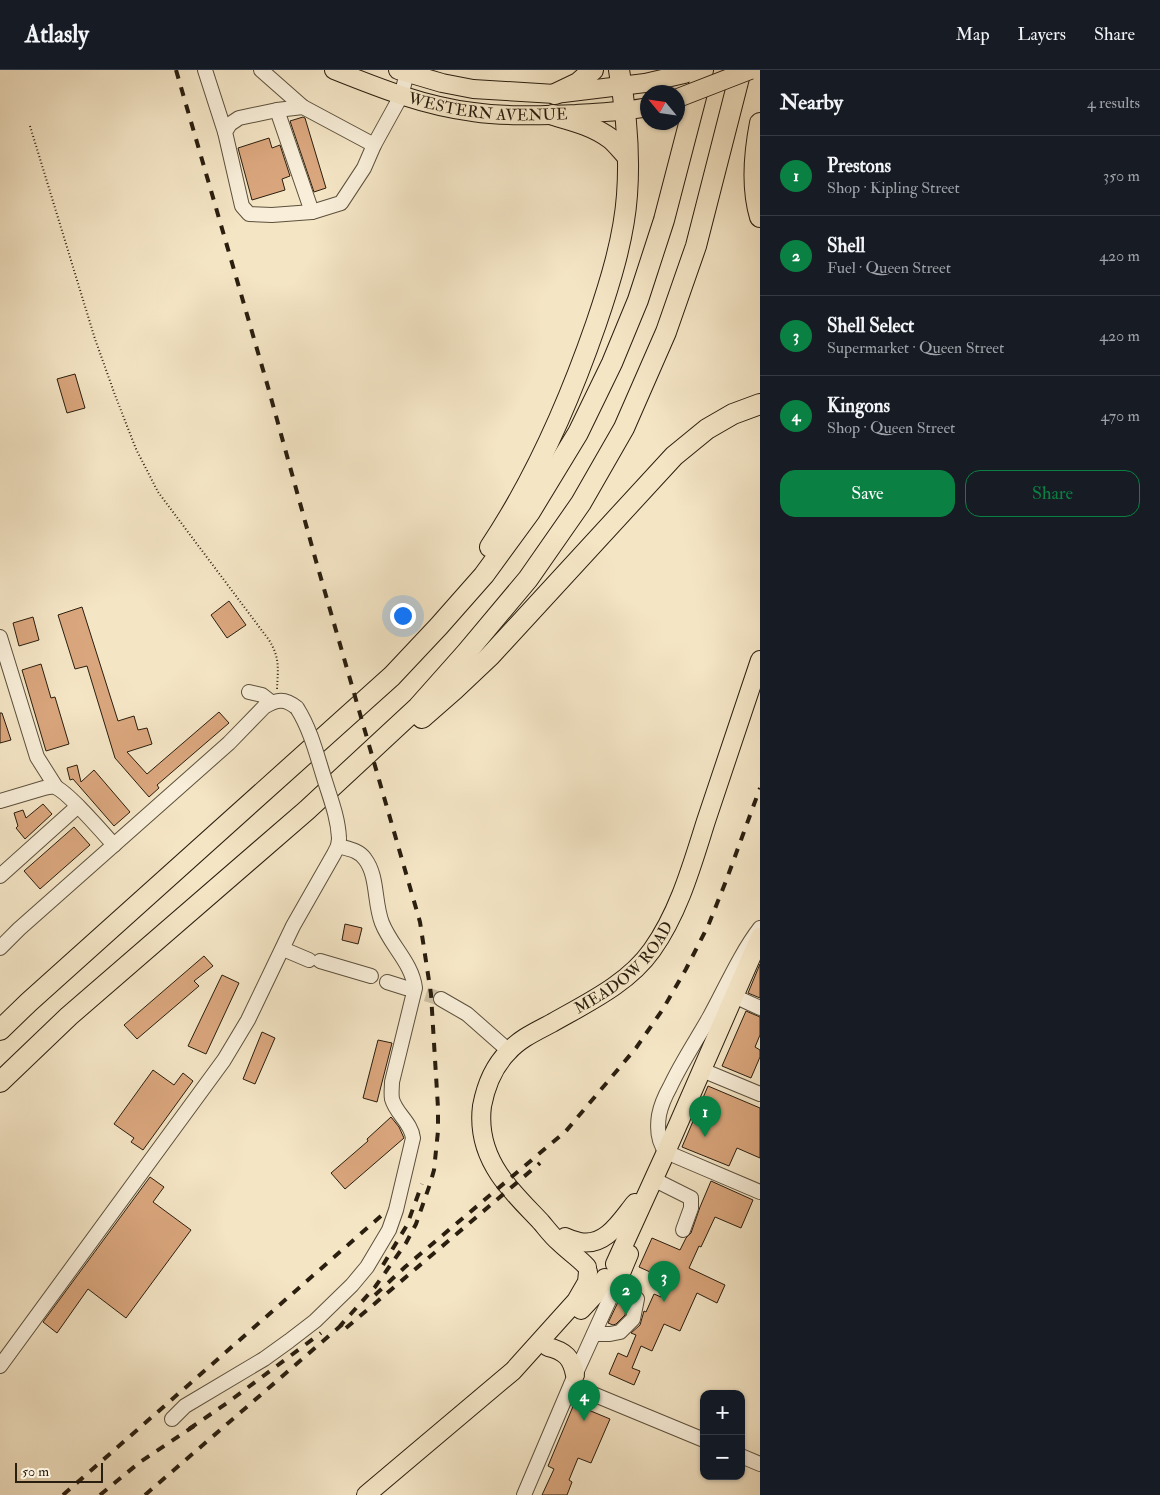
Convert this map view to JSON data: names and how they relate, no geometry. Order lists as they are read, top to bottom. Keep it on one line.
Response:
{"streets":{"main road":["WESTERN AVENUE","MEADOW ROAD"]},"scale_bar":"50 m","north":"top left","page":{"header":"Atlasly","nav":["Map","Layers","Share"],"heading":["Nearby","4 results"],"list":[{"mark":"1","name":"Prestons","note":"Shop · Kipling Street","value":"350 m"},{"mark":"2","name":"Shell","note":"Fuel · Queen Street","value":"420 m"},{"mark":"3","name":"Shell Select","note":"Supermarket · Queen Street","value":"420 m"},{"mark":"4","name":"Kingons","note":"Shop · Queen Street","value":"470 m"}],"buttons":["Save","Share"],"pins":["1","3","2","4"],"map_buttons":["+","−"],"scale":"50 m"}}
